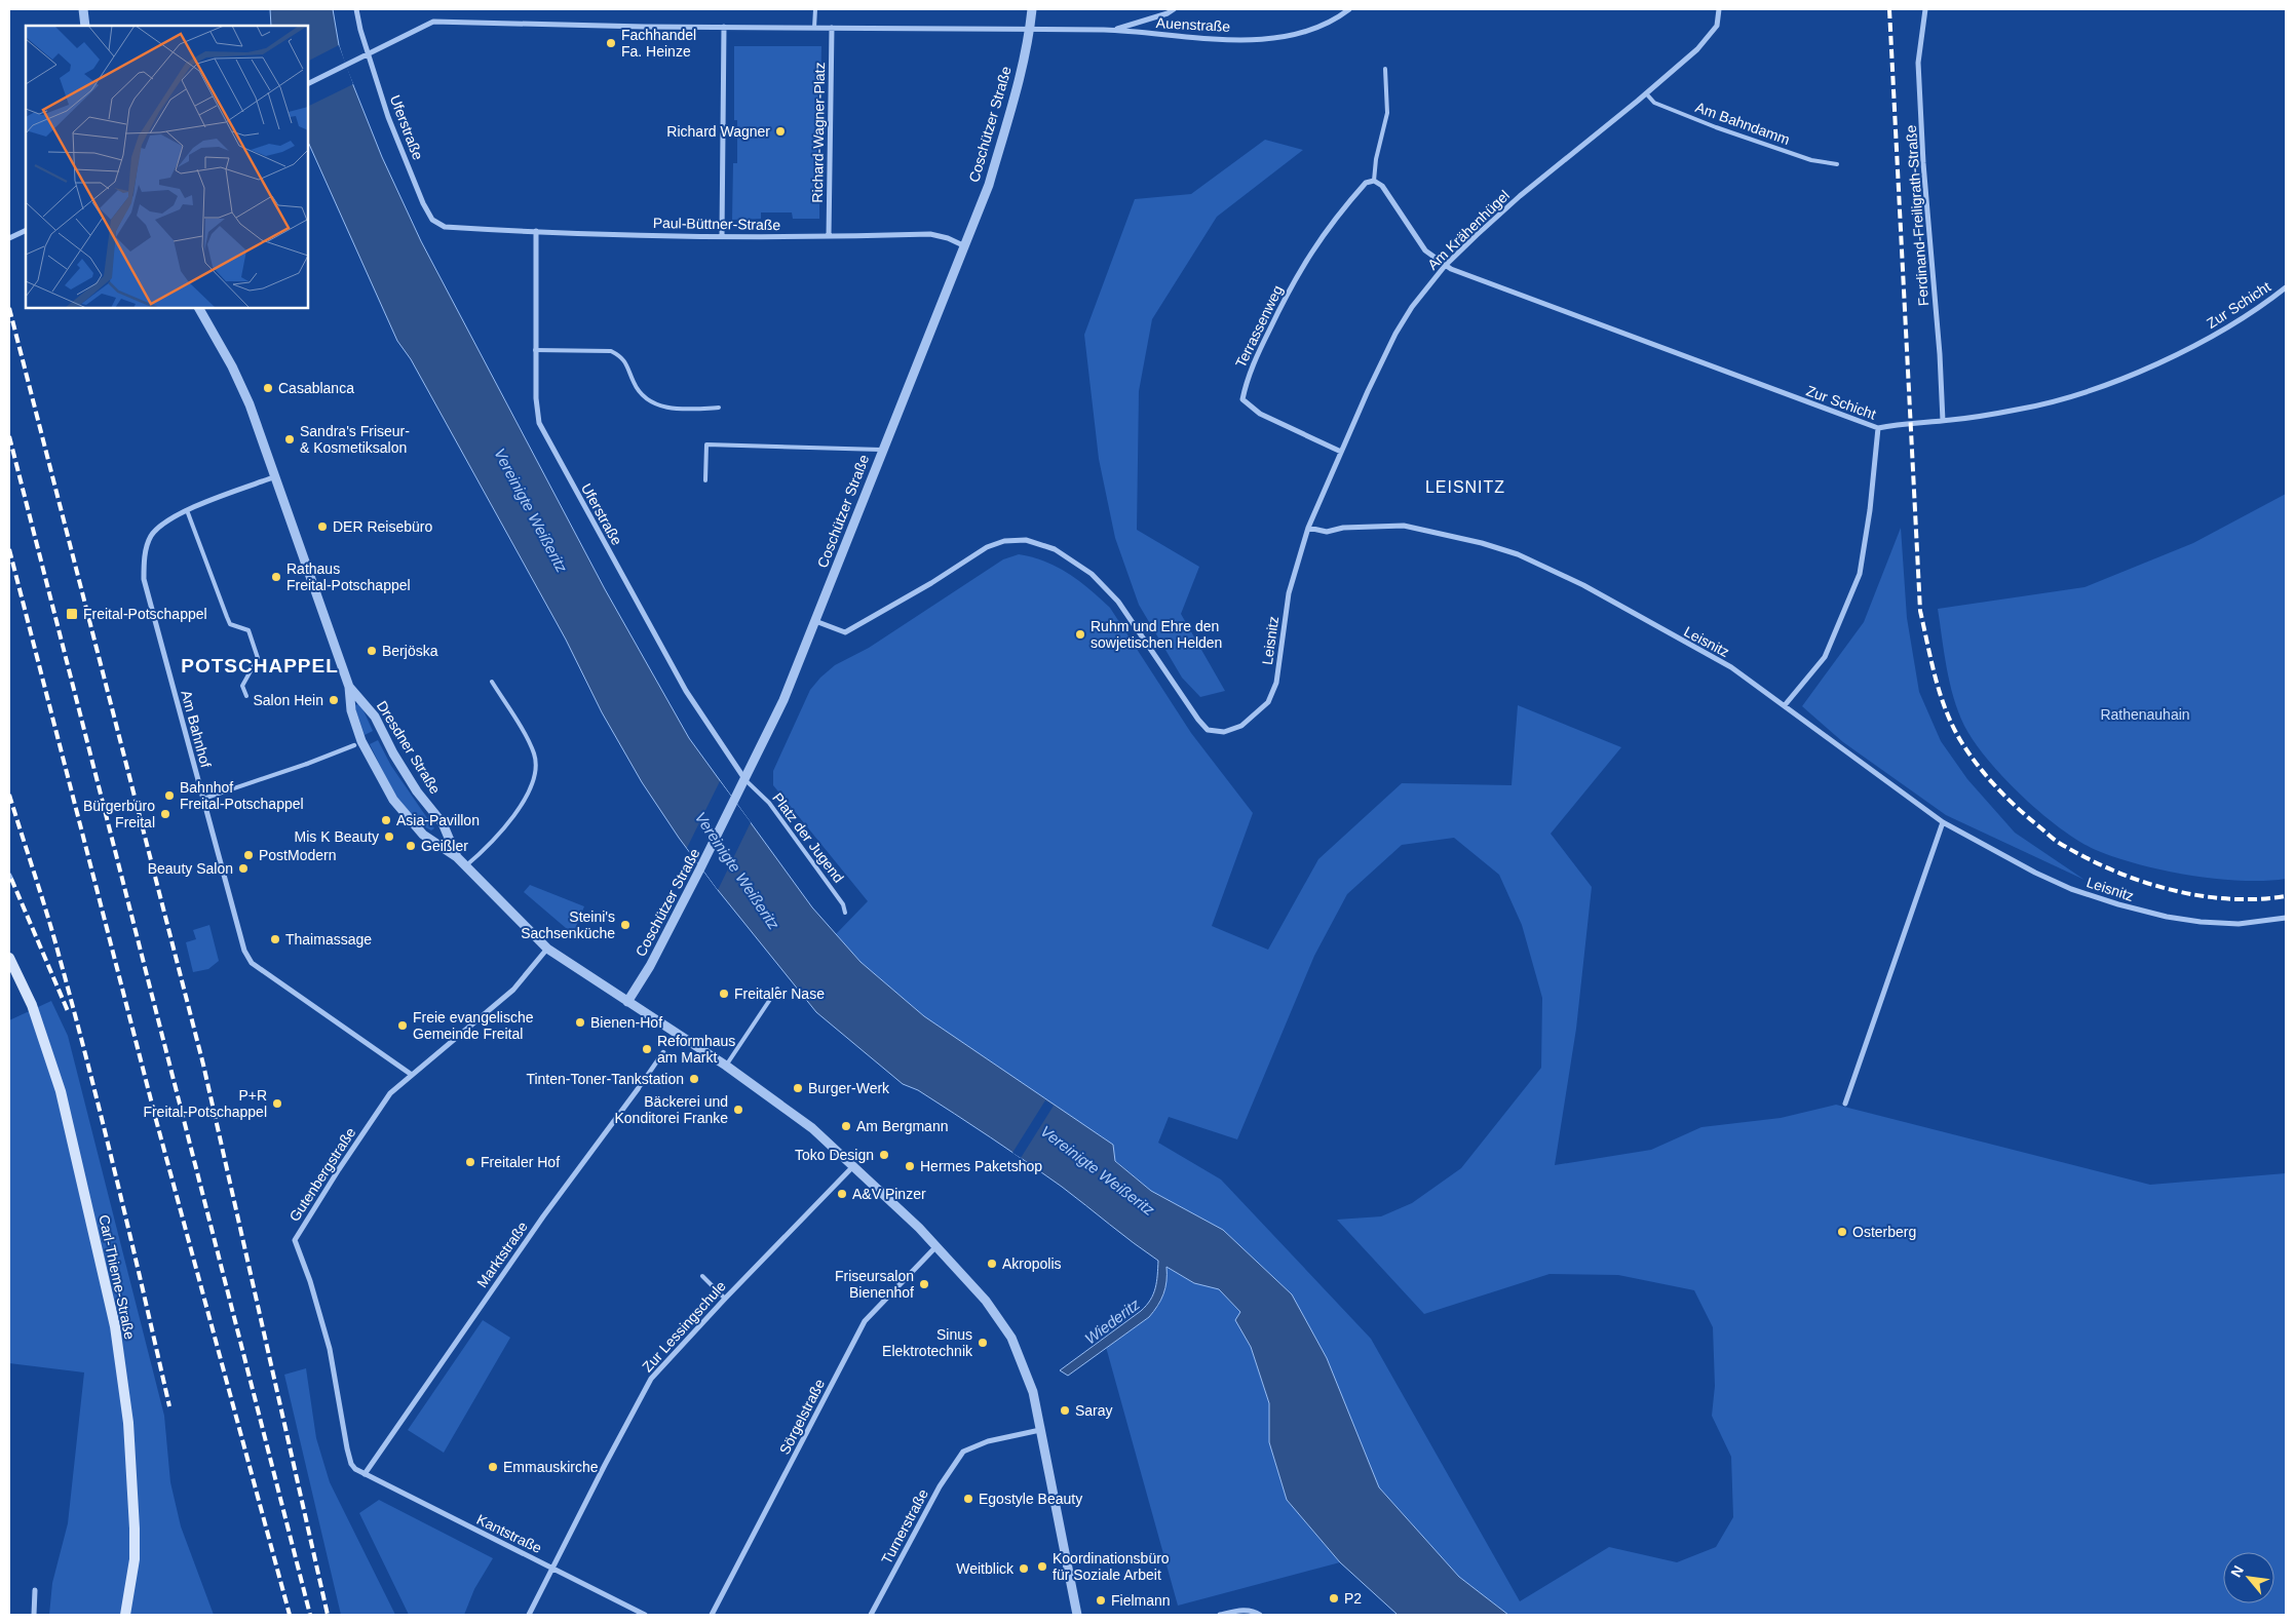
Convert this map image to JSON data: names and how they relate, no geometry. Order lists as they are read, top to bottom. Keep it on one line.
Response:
{"streets":{"main road":["Carl-Thieme-Straße"],"street":["Auenstraße","Coschützer Straße","Uferstraße","Richard-Wagner-Platz","Ferdinand-Freiligrath-Straße","Paul-Büttner-Straße","Am Krähenhügel","Zur Schicht","Terrassenweg","Leisnitz","Am Bahnhof","Dresdner Straße","Gutenbergstraße","Marktstraße","Zur Lessingschule","Sörgelstraße","Turnerstraße","Kantstraße"],"lane":["Am Bahndamm","Platz der Jugend"]},"crossings":[["Auenstraße","Coschützer Straße"],["Auenstraße","Uferstraße"],["Auenstraße","Richard-Wagner-Platz"],["Am Bahndamm","Am Krähenhügel"],["Coschützer Straße","Uferstraße"],["Coschützer Straße","Paul-Büttner-Straße"],["Coschützer Straße","Leisnitz"],["Coschützer Straße","Platz der Jugend"],["Uferstraße","Paul-Büttner-Straße"],["Uferstraße","Platz der Jugend"],["Richard-Wagner-Platz","Paul-Büttner-Straße"],["Ferdinand-Freiligrath-Straße","Zur Schicht"],["Am Krähenhügel","Zur Schicht"],["Am Krähenhügel","Terrassenweg"],["Am Krähenhügel","Leisnitz"],["Am Bahnhof","Gutenbergstraße"],["Gutenbergstraße","Marktstraße"],["Gutenbergstraße","Kantstraße"],["Marktstraße","Kantstraße"],["Zur Lessingschule","Kantstraße"]],"districts":["LEISNITZ","POTSCHAPPEL"],"water":["Vereinigte Weißeritz","Wiederitz"],"parks":["Rathenauhain"],"places":{"other":["Fachhandel Fa. Heinze","Richard Wagner","Casablanca","Sandra's Friseur- & Kosmetiksalon","DER Reisebüro","Rathaus Freital-Potschappel","Ruhm und Ehre den sowjetischen Helden","Berjöska","Salon Hein","Bahnhof Freital-Potschappel","Bürgerbüro Freital","Asia-Pavillon","Mis K Beauty","Geißler","PostModern","Beauty Salon","Steini's Sachsenküche","Thaimassage","Freitaler Nase","Bienen-Hof","Freie evangelische Gemeinde Freital","Reformhaus am Markt","Tinten-Toner-Tankstation","Burger-Werk","P+R Freital-Potschappel","Bäckerei und Konditorei Franke","Am Bergmann","Toko Design","Freitaler Hof","Hermes Paketshop","A&V Pinzer","Osterberg","Akropolis","Friseursalon Bienenhof","Sinus Elektrotechnik","Saray","Emmauskirche","Egostyle Beauty","Koordinationsbüro für Soziale Arbeit","Weitblick","P2","Fielmann"],"transit":["Freital-Potschappel"]},"north":"top left"}
